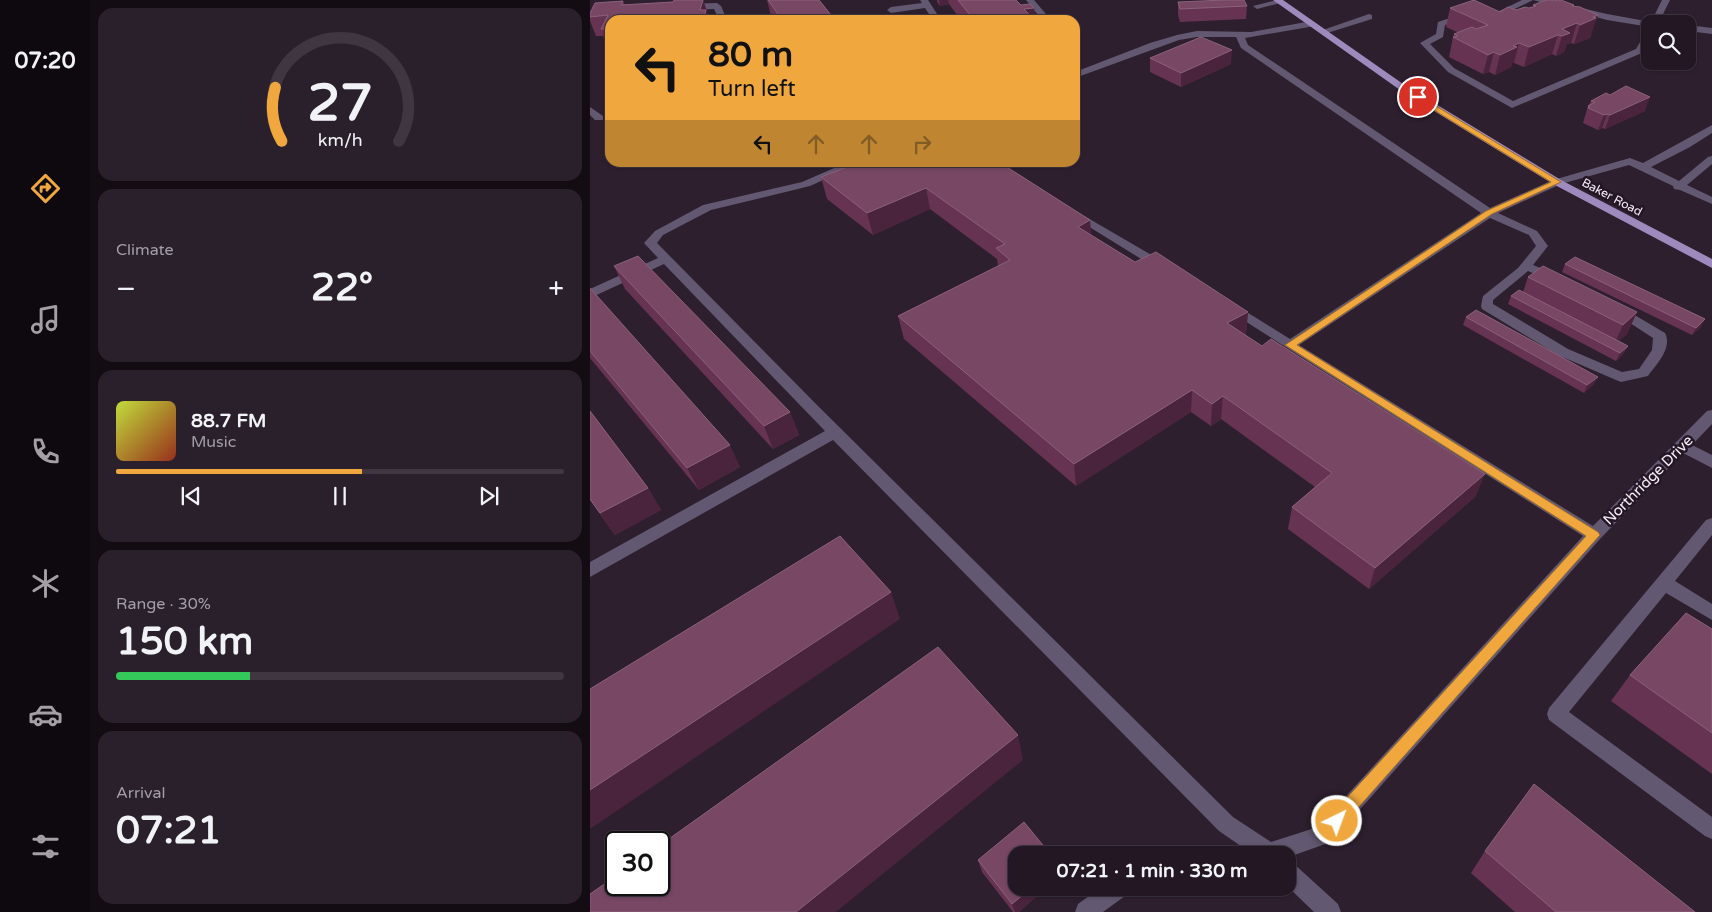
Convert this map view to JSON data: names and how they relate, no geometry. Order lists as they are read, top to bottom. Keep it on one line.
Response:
{"streets":{"main road":["Baker Road"],"street":["Northridge Drive"]},"page":{"tabs":"07:20","turn":["80 m","Turn left"],"tile":["Climate",["Range · 30%","150 km"],["Arrival","07:21"]],"heat":["−","22°","+"],"song":["88.7 FM","Music"],"limit":"30","trip":"07:21 · 1 min · 330 m","gauge":["27","km/h"]}}
